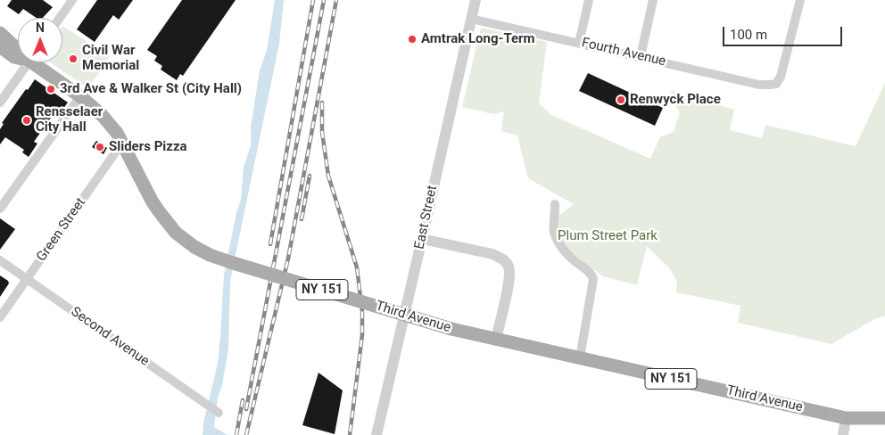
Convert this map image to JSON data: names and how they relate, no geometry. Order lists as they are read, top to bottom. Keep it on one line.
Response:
{"streets":{"main road":["NY 151","Third Avenue"],"street":["Fourth Avenue","East Street","Green Street","Second Avenue"]},"crossings":[["Fourth Avenue","East Street"],["Green Street","Third Avenue"],["Green Street","Second Avenue"]],"parks":["Plum Street Park"],"places":["Amtrak Long-Term","Civil War Memorial","3rd Ave & Walker St (City Hall)","Renwyck Place","Rensselaer City Hall","Sliders Pizza"],"scale_bar":"100 m","north":"top"}
